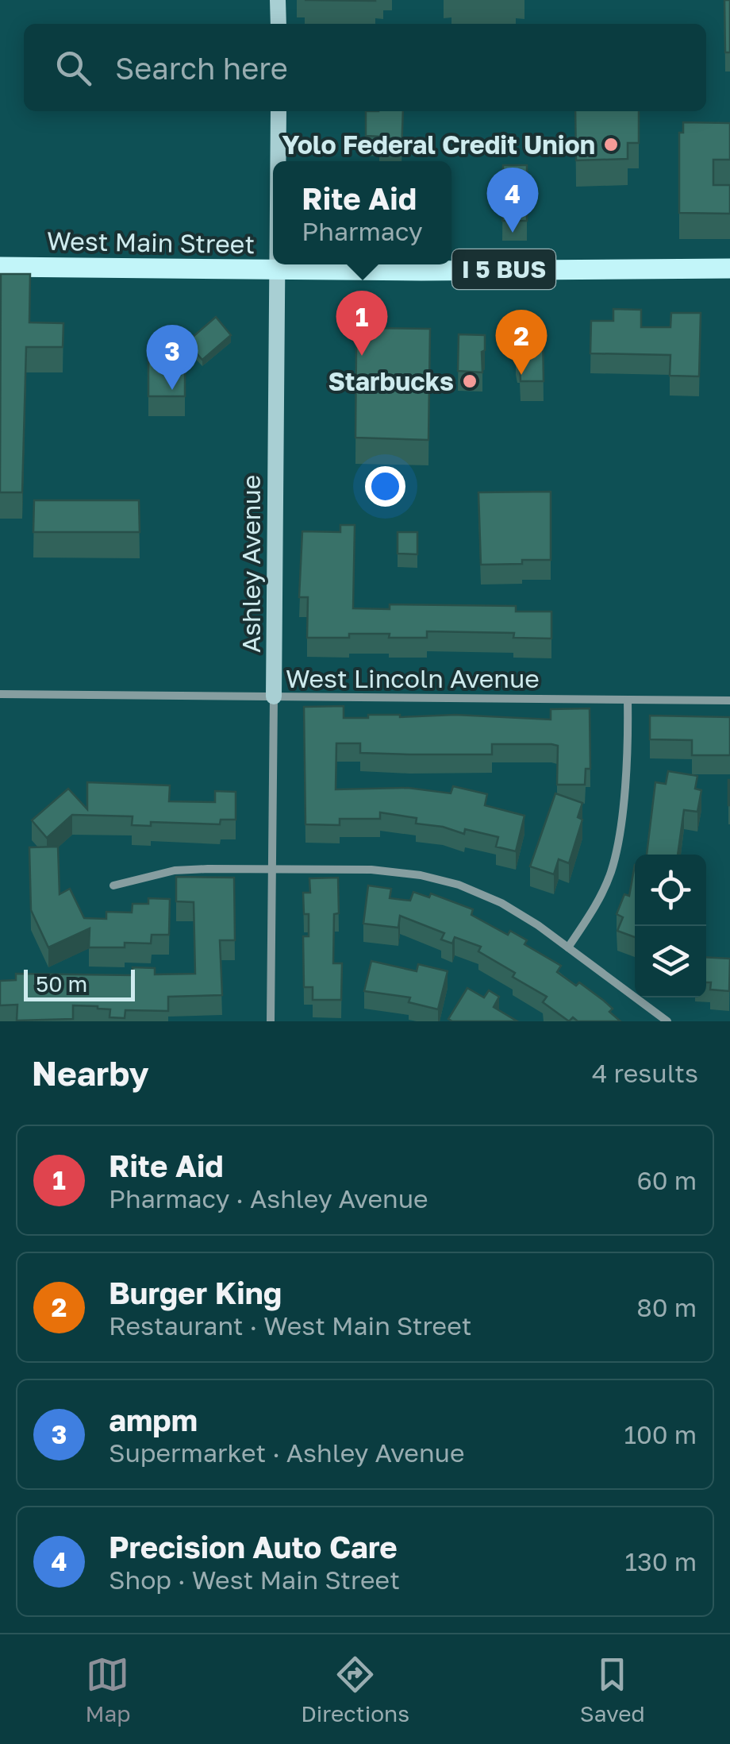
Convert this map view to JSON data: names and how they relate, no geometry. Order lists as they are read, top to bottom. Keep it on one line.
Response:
{"streets":{"main road":["West Main Street","I 5 BUS"],"street":["Ashley Avenue","West Lincoln Avenue"]},"crossings":[["West Main Street","Ashley Avenue"],["Ashley Avenue","West Lincoln Avenue"]],"places":["Yolo Federal Credit Union","Starbucks"],"scale_bar":"50 m","page":{"search":"Search here","popup":["Rite Aid","Pharmacy"],"pins":["4","1","2","3"],"scale":"50 m","heading":["Nearby","4 results"],"list":[{"mark":"1","name":"Rite Aid","note":"Pharmacy · Ashley Avenue","value":"60 m"},{"mark":"2","name":"Burger King","note":"Restaurant · West Main Street","value":"80 m"},{"mark":"3","name":"ampm","note":"Supermarket · Ashley Avenue","value":"100 m"},{"mark":"4","name":"Precision Auto Care","note":"Shop · West Main Street","value":"130 m"}],"nav":["Map","Directions","Saved"]}}
